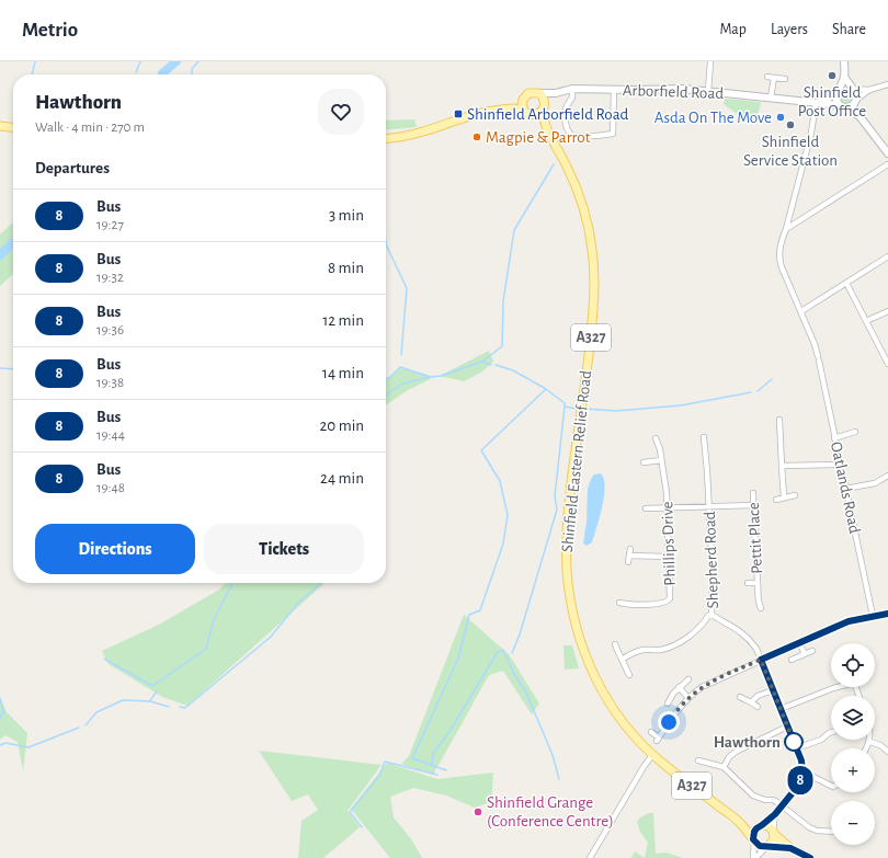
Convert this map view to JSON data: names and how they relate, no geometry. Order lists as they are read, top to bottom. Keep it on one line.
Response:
{"streets":{"main road":["Arborfield Road","A327","Shinfield Eastern Relief Road"],"street":["Oatlands Road","Pettit Place","Phillips Drive","Shepherd Road"]},"crossings":[["Arborfield Road","A327"],["Arborfield Road","Shinfield Eastern Relief Road"],["Arborfield Road","Oatlands Road"],["A327","Shinfield Eastern Relief Road"]],"places":{"other":["Shinfield Post Office","Asda On The Move","Shinfield Service Station","Magpie & Parrot","Hawthorn","Shinfield Grange (Conference Centre)"],"transit":["Shinfield Arborfield Road"]},"lines":["bus line 8"],"page":{"header":"Metrio","nav":["Map","Layers","Share"],"on_map":"8","heading":[["Hawthorn","Walk · 4 min · 270 m"],"Departures"],"list":[{"mark":"8","name":"Bus","note":"19:27","value":"3 min"},{"mark":"8","name":"Bus","note":"19:32","value":"8 min"},{"mark":"8","name":"Bus","note":"19:36","value":"12 min"},{"mark":"8","name":"Bus","note":"19:38","value":"14 min"},{"mark":"8","name":"Bus","note":"19:44","value":"20 min"},{"mark":"8","name":"Bus","note":"19:48","value":"24 min"}],"buttons":["Directions","Tickets"],"map_buttons":["+","−"]}}
